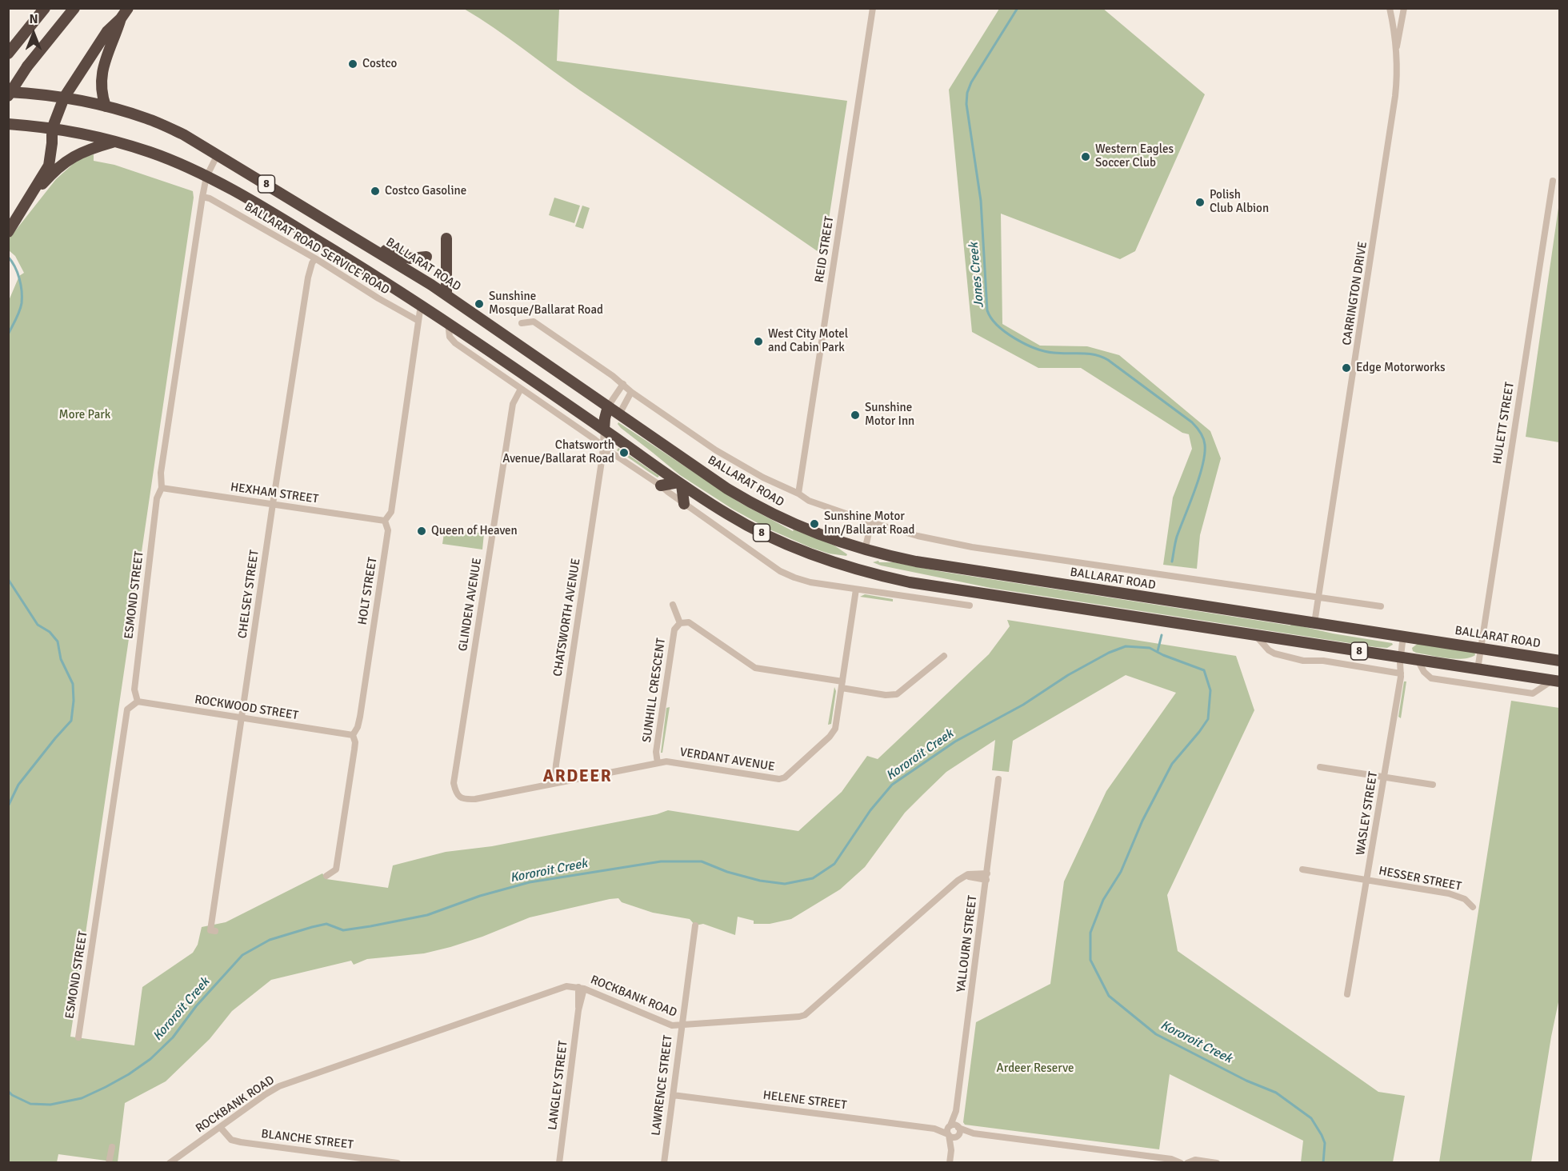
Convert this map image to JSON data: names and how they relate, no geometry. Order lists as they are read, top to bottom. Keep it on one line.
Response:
{"streets":{"highway":["8","BALLARAT ROAD"],"street":["BALLARAT ROAD SERVICE ROAD","REID STREET","CARRINGTON DRIVE","HULETT STREET","HEXHAM STREET","HOLT STREET","CHELSEY STREET","ESMOND STREET","GLINDEN AVENUE","CHATSWORTH AVENUE","SUNHILL CRESCENT","ROCKWOOD STREET","VERDANT AVENUE","WASLEY STREET","HESSER STREET","YALLOURN STREET","ROCKBANK ROAD","LANGLEY STREET","LAWRENCE STREET","HELENE STREET","BLANCHE STREET"]},"crossings":[["8","HULETT STREET"],["8","HOLT STREET"],["8","ESMOND STREET"],["8","CHATSWORTH AVENUE"],["8","WASLEY STREET"],["BALLARAT ROAD SERVICE ROAD","HOLT STREET"],["BALLARAT ROAD SERVICE ROAD","CHELSEY STREET"],["BALLARAT ROAD SERVICE ROAD","ESMOND STREET"],["REID STREET","BALLARAT ROAD"],["BALLARAT ROAD","CARRINGTON DRIVE"],["BALLARAT ROAD","HULETT STREET"],["BALLARAT ROAD","ESMOND STREET"],["BALLARAT ROAD","WASLEY STREET"],["HEXHAM STREET","HOLT STREET"],["HEXHAM STREET","CHELSEY STREET"],["HEXHAM STREET","ESMOND STREET"],["HOLT STREET","ROCKWOOD STREET"],["CHELSEY STREET","ROCKWOOD STREET"],["ESMOND STREET","ROCKWOOD STREET"],["GLINDEN AVENUE","VERDANT AVENUE"],["CHATSWORTH AVENUE","VERDANT AVENUE"],["SUNHILL CRESCENT","VERDANT AVENUE"],["WASLEY STREET","HESSER STREET"],["YALLOURN STREET","ROCKBANK ROAD"],["YALLOURN STREET","HELENE STREET"],["ROCKBANK ROAD","LANGLEY STREET"],["ROCKBANK ROAD","LAWRENCE STREET"],["ROCKBANK ROAD","BLANCHE STREET"],["LAWRENCE STREET","HELENE STREET"]],"districts":["ARDEER"],"water":["Jones Creek","Kororoit Creek"],"parks":["More Park","Ardeer Reserve"],"places":["Costco","Western Eagles Soccer Club","Costco Gasoline","Polish Club Albion","Sunshine Mosque/Ballarat Road","West City Motel and Cabin Park","Edge Motorworks","Sunshine Motor Inn","Chatsworth Avenue/Ballarat Road","Sunshine Motor Inn/Ballarat Road","Queen of Heaven"],"north":"top"}
